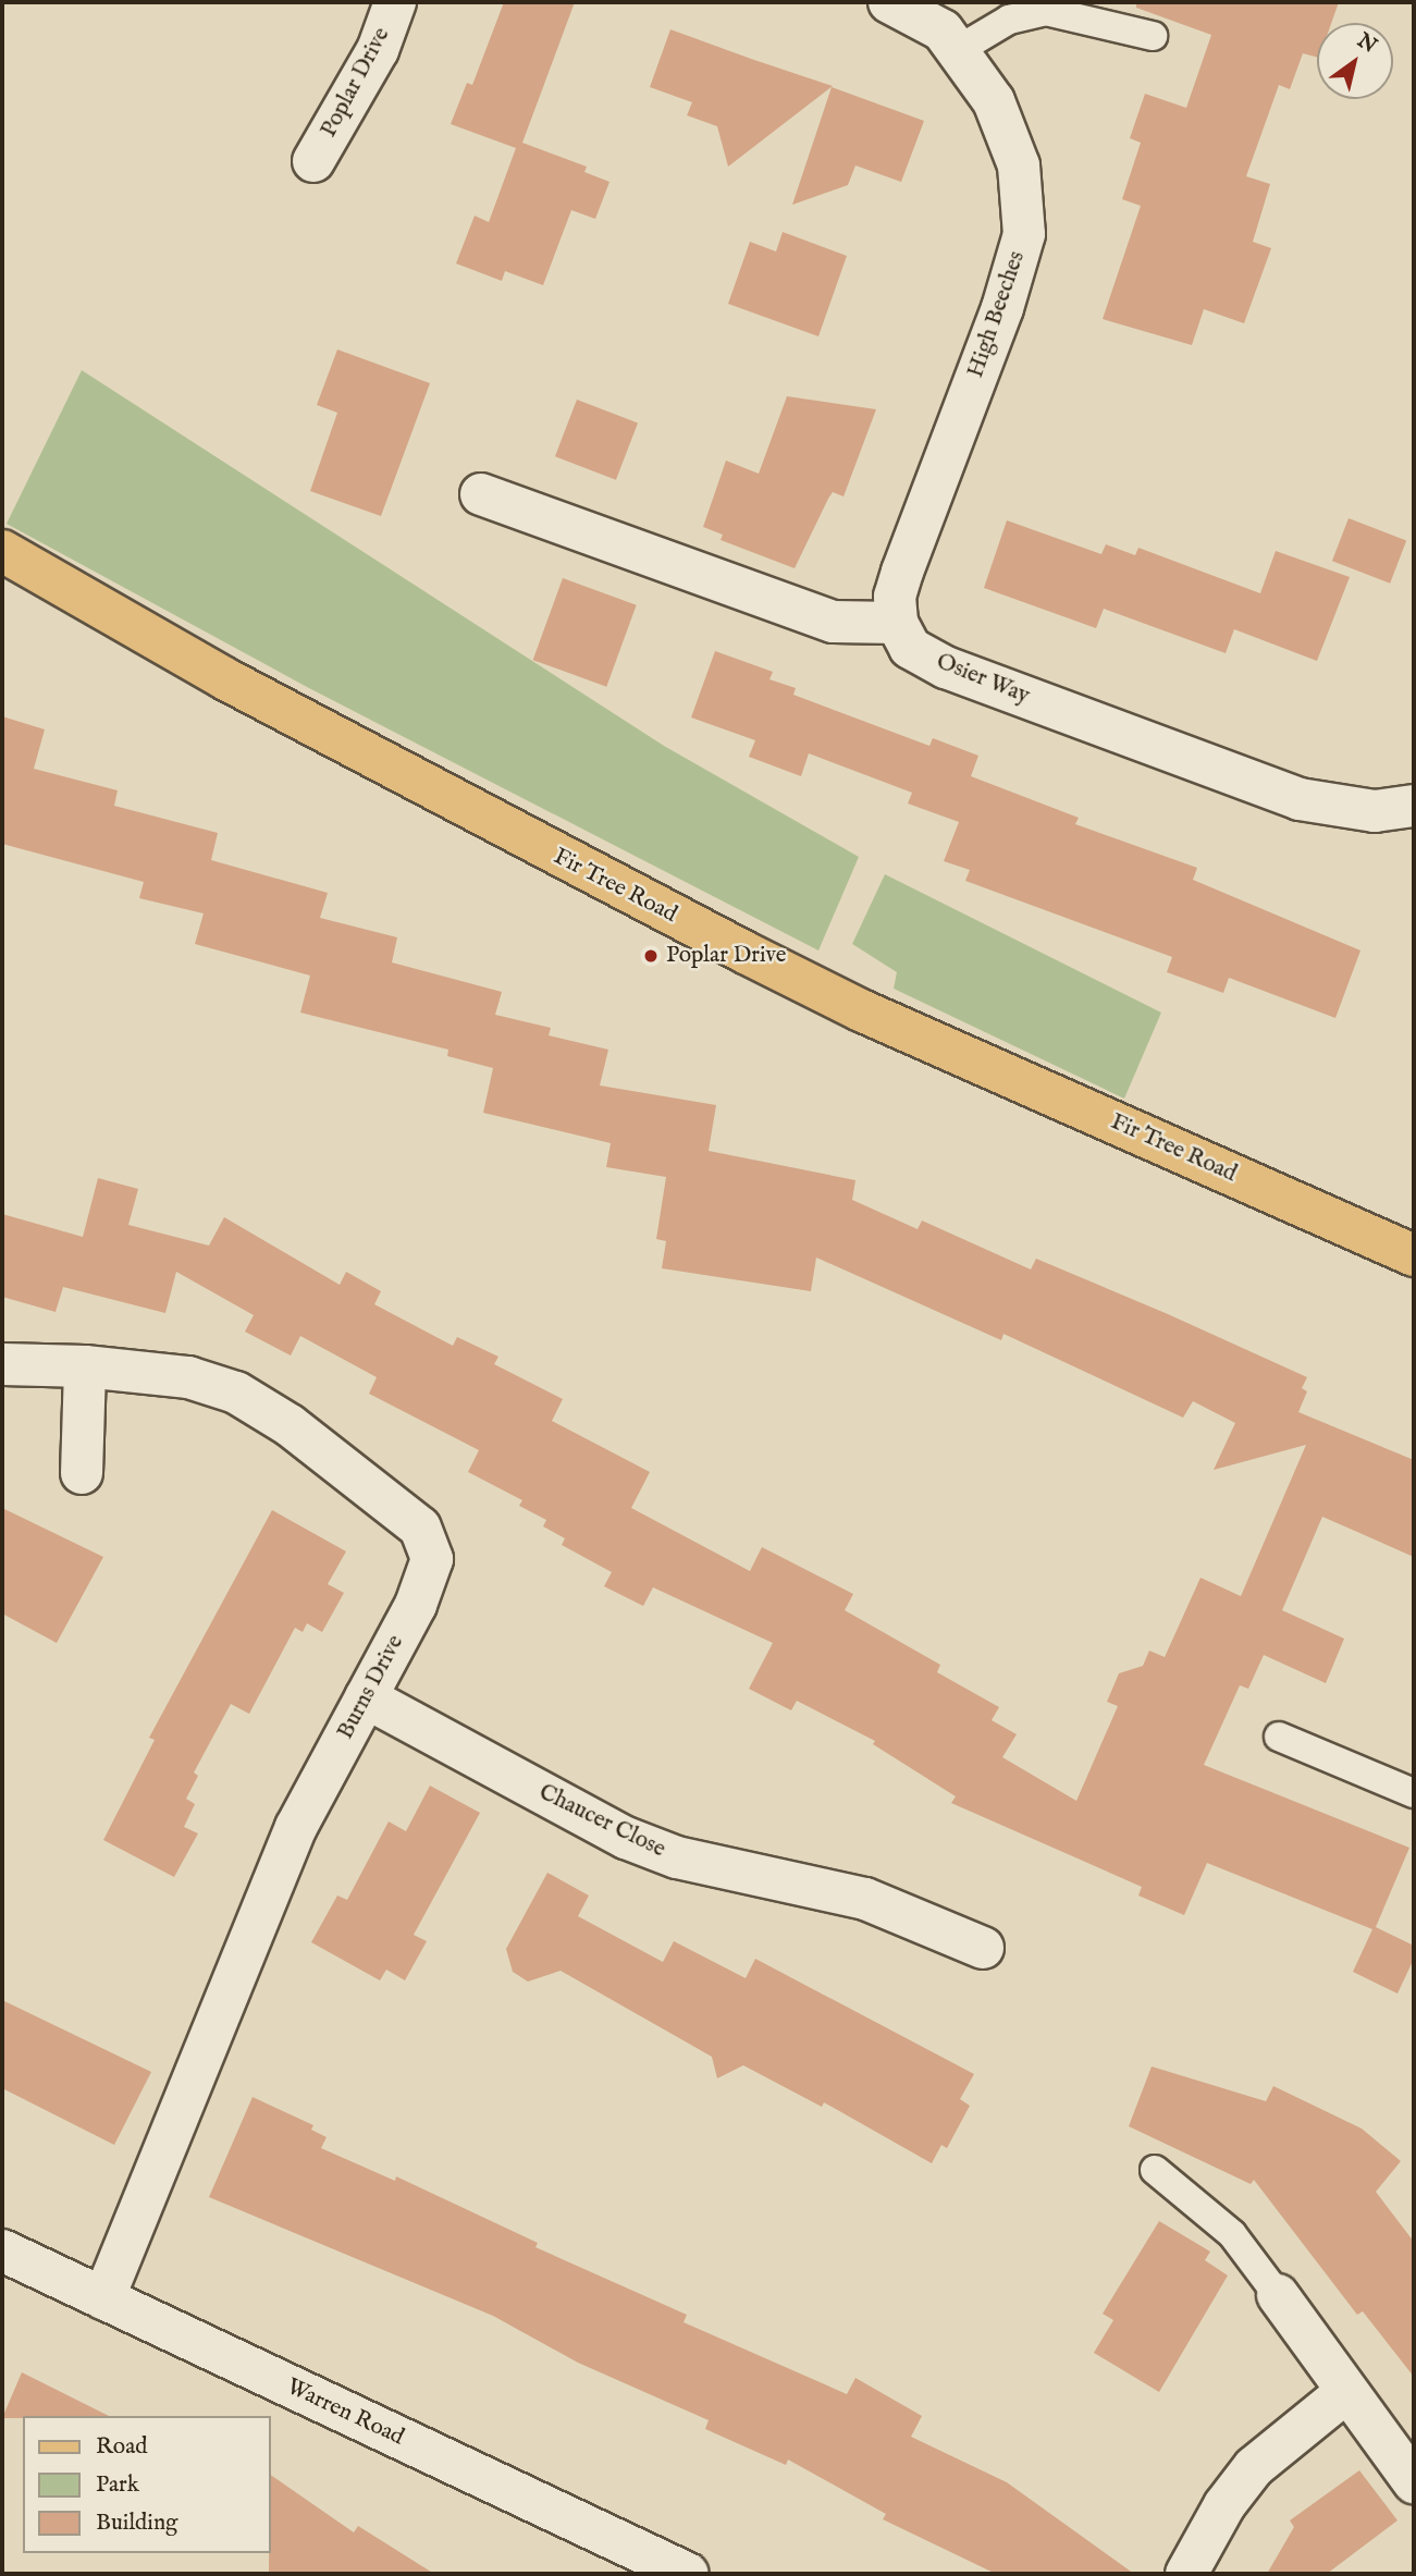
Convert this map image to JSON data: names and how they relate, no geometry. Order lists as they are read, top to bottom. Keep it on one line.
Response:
{"streets":{"main road":["Fir Tree Road"],"street":["Poplar Drive","High Beeches","Osier Way","Burns Drive","Chaucer Close","Warren Road"]},"crossings":[["High Beeches","Osier Way"],["Burns Drive","Chaucer Close"],["Burns Drive","Warren Road"]],"places":["Poplar Drive"],"legend":["Road","Park","Building"],"north":"top right"}
